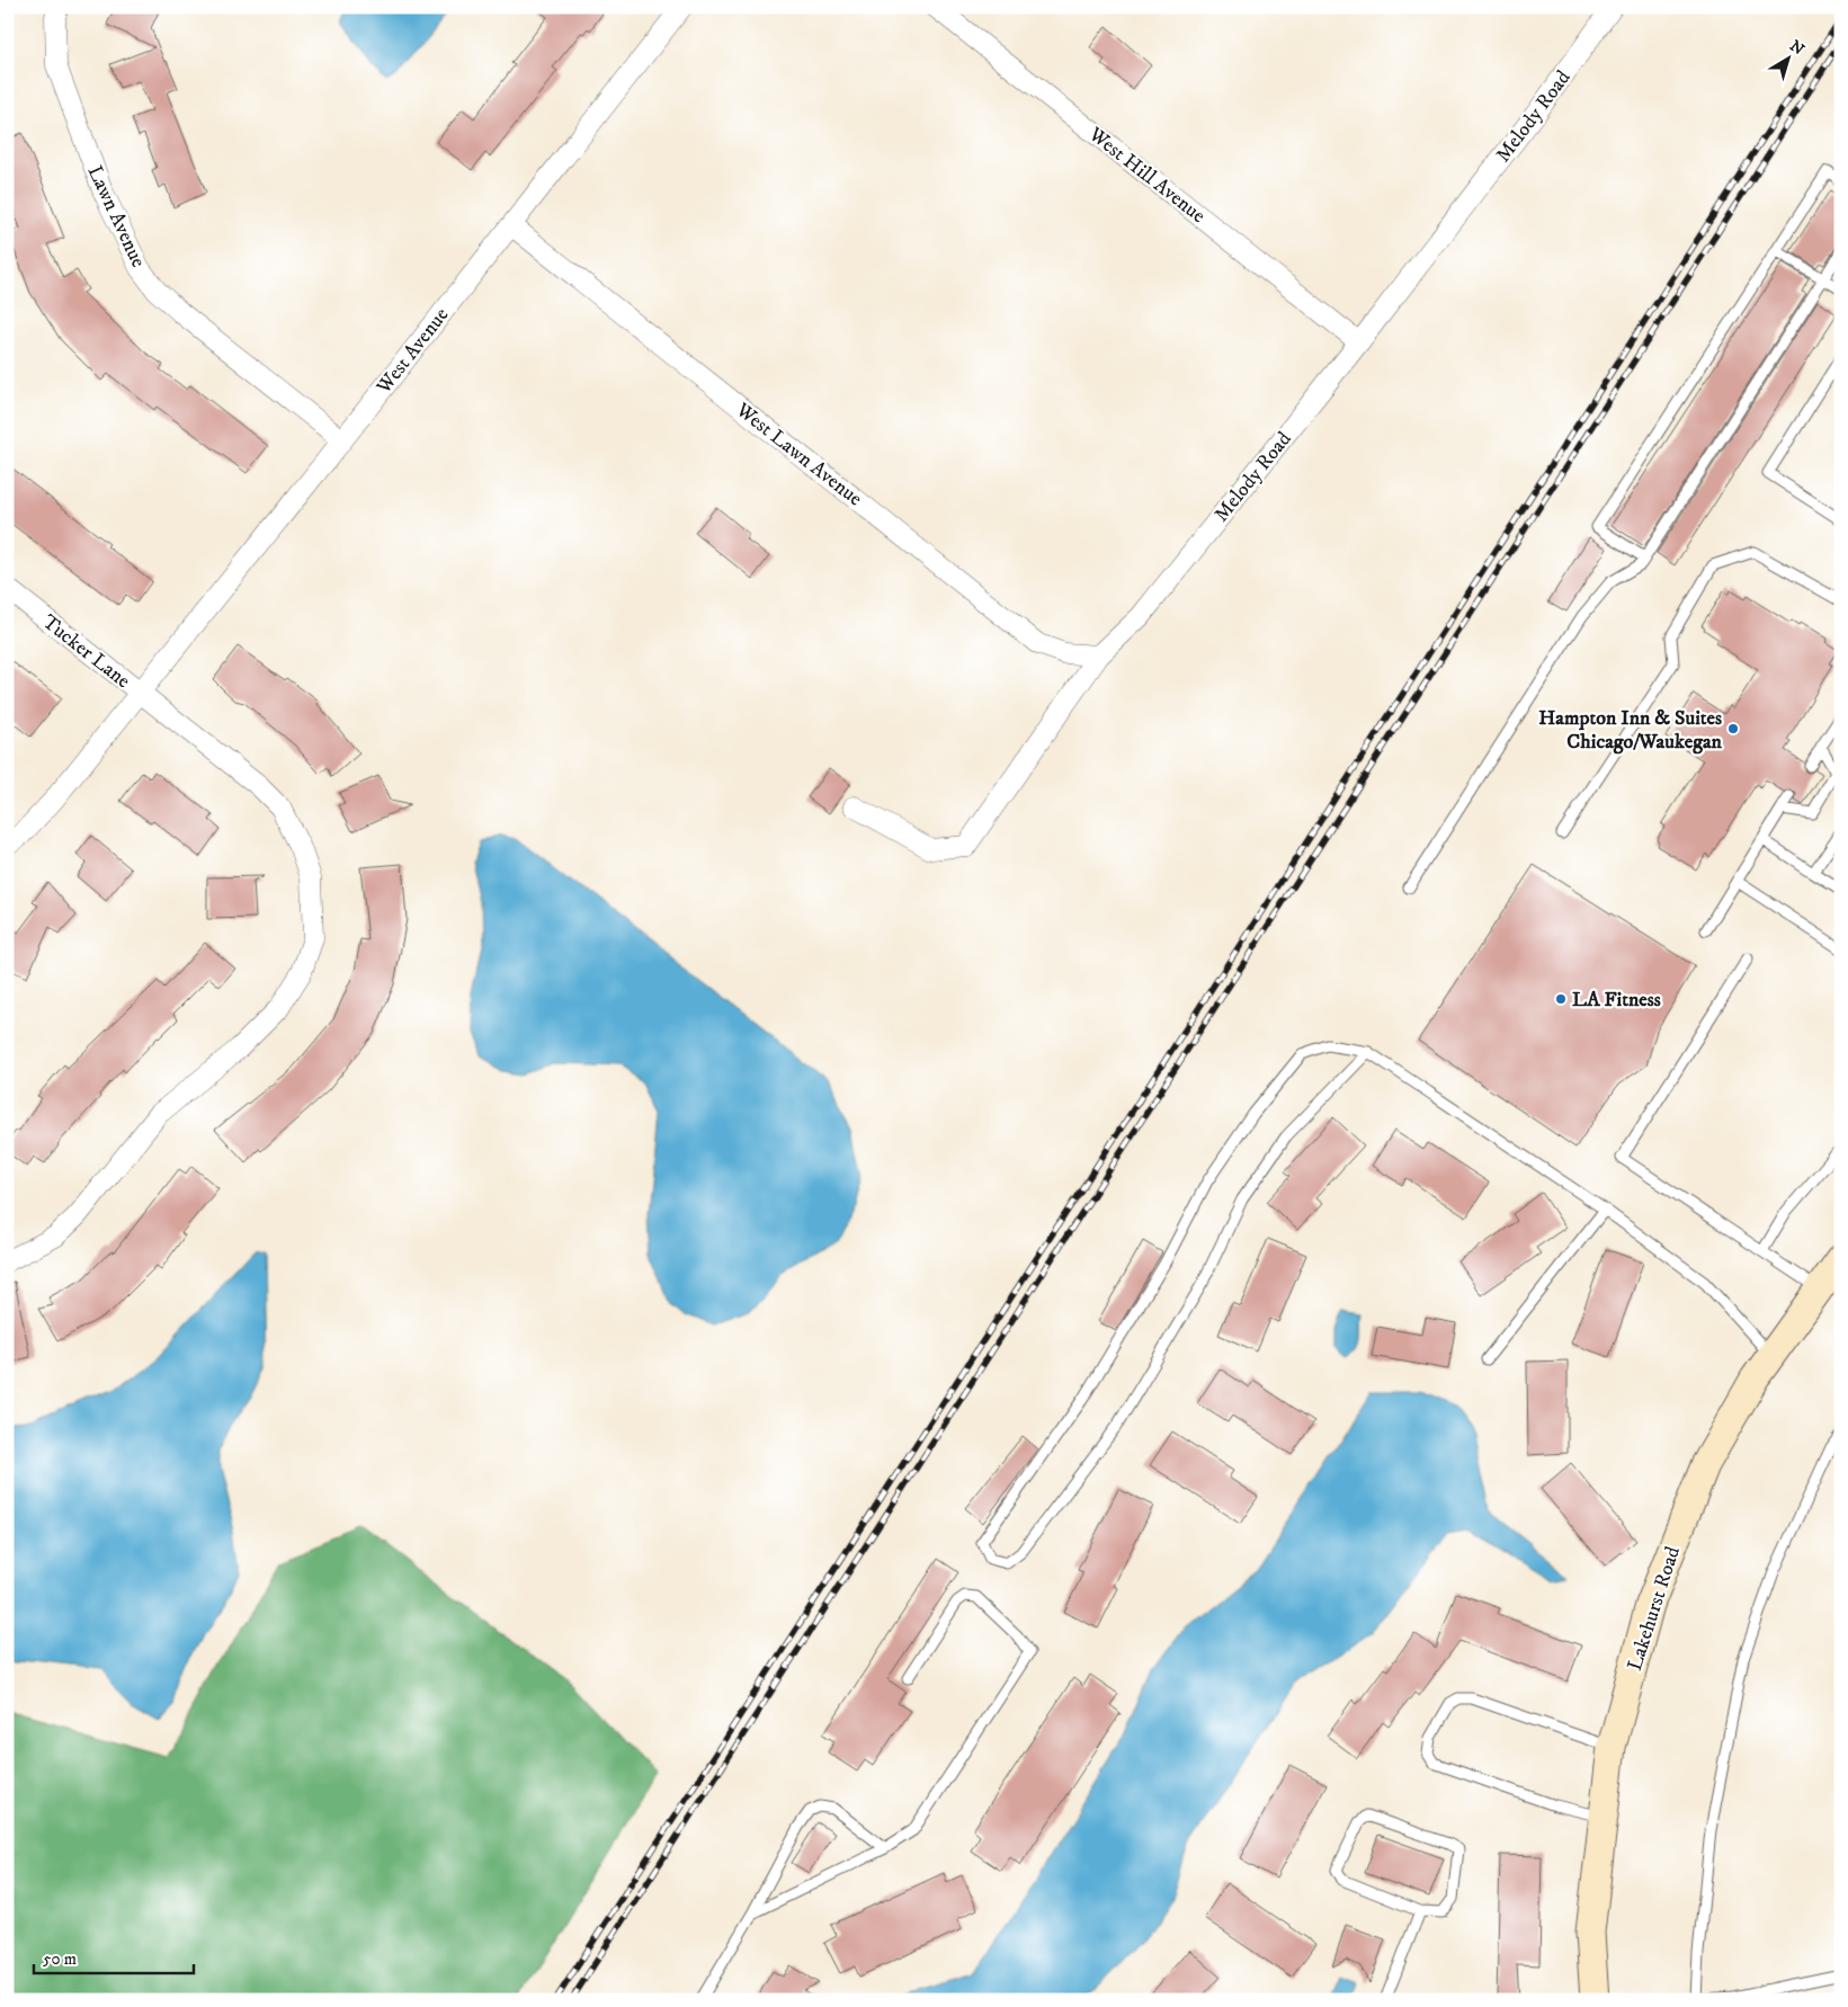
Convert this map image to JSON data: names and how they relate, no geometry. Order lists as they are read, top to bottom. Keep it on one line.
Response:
{"streets":{"street":["Melody Road","West Hill Avenue","Lawn Avenue","West Avenue","West Lawn Avenue","Tucker Lane","Lakehurst Road"]},"crossings":[["Melody Road","West Hill Avenue"],["Melody Road","West Lawn Avenue"],["Lawn Avenue","West Avenue"],["West Avenue","West Lawn Avenue"],["West Avenue","Tucker Lane"]],"places":["Hampton Inn & Suites Chicago/Waukegan","LA Fitness"],"scale_bar":"50 m","north":"top right"}
